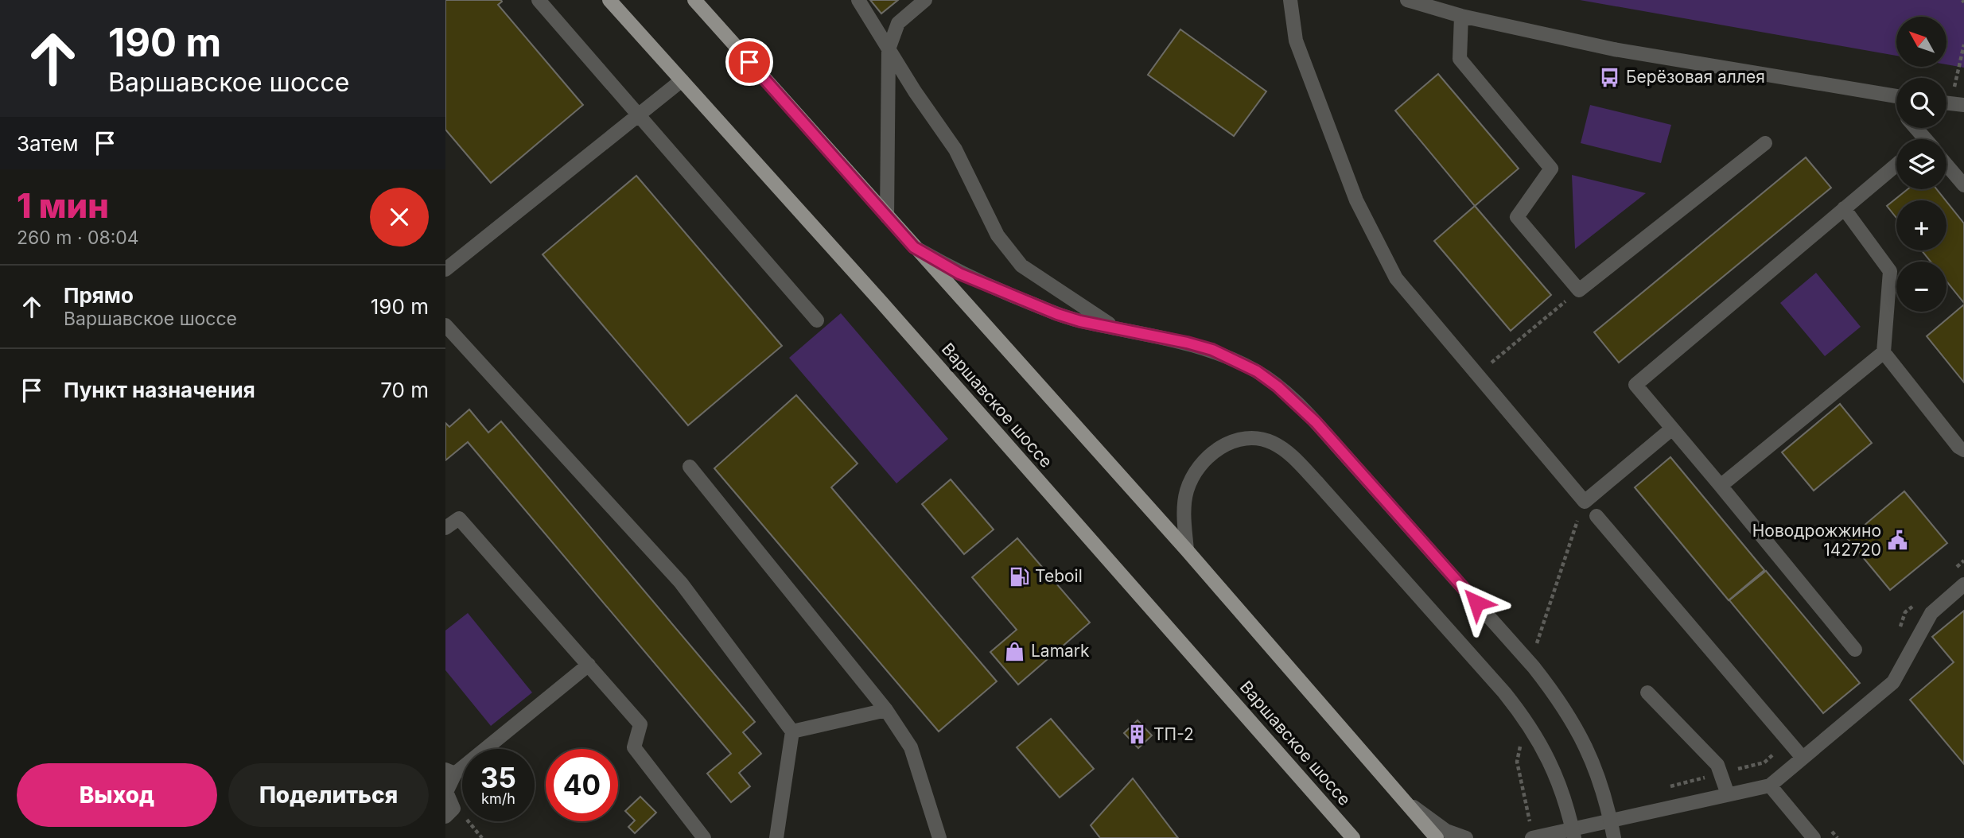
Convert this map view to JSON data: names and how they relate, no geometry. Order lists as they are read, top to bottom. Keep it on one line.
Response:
{"streets":{"main road":["Варшавское шоссе"]},"places":{"bus stop":["Берёзовая аллея"],"public building":["Новодрожжино 142720"],"fuel station":["Teboil"],"shop":["Lamark"],"building":["ТП-2"]},"north":"top left","page":{"turn":["190 m","Варшавское шоссе"],"map_buttons":["+","−"],"then":"Затем","heading":["1 мин","260 m · 08:04"],"list":[{"name":"Прямо","note":"Варшавское шоссе","value":"190 m"},{"name":"Пункт назначения","value":"70 m"}],"speed":"35 km/h","limit":"40","buttons":["Выход","Поделиться"]}}
